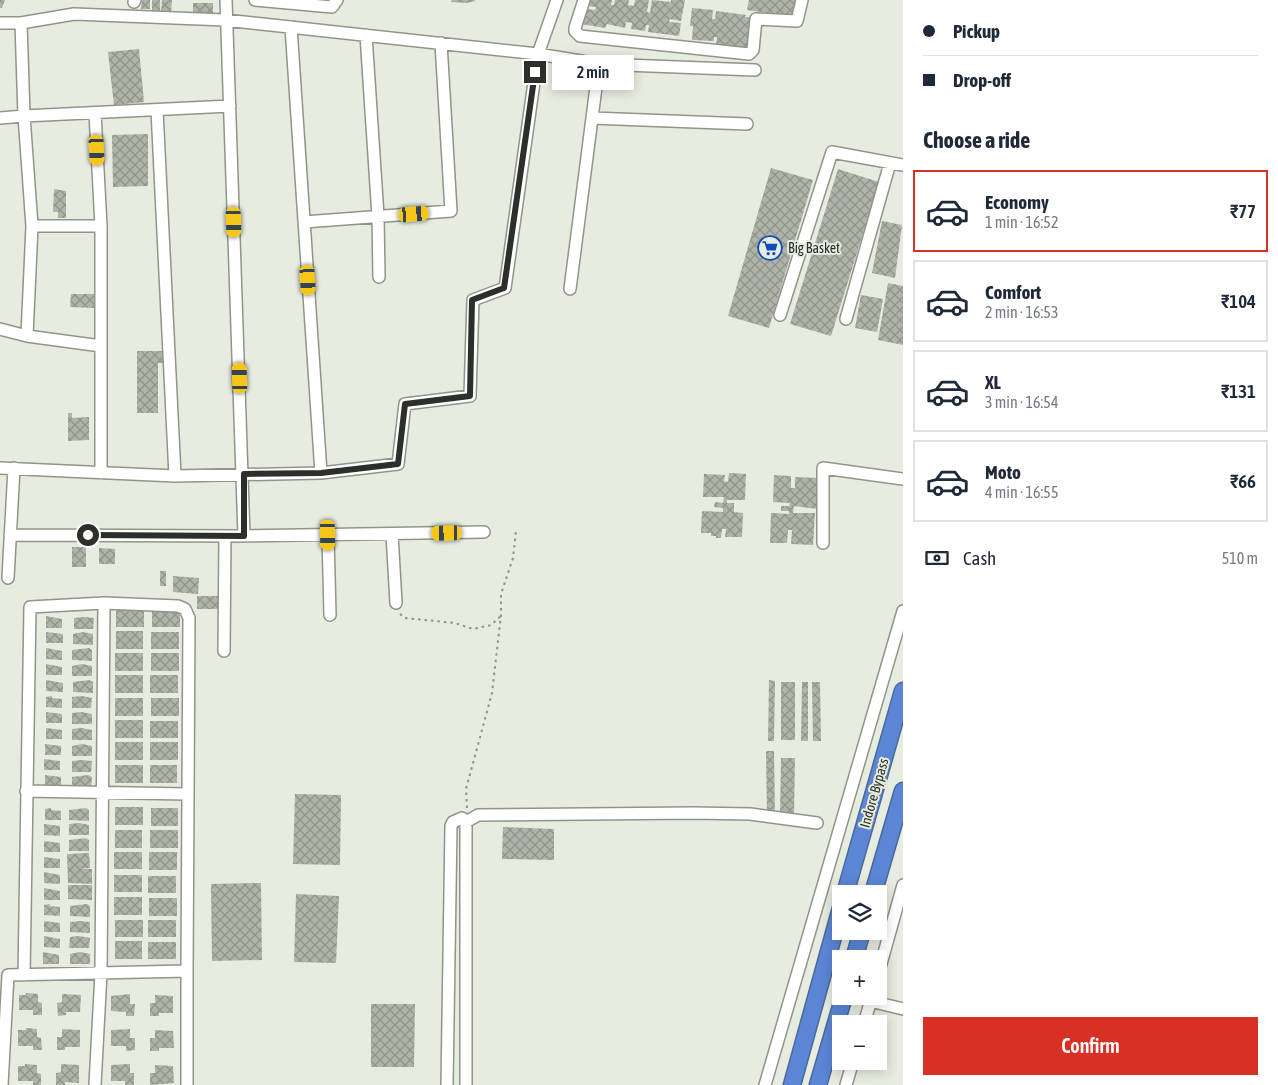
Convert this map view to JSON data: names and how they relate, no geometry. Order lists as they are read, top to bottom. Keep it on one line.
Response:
{"streets":{"highway":["Indore Bypass"]},"places":{"supermarket":["Big Basket"]},"page":{"banner":["Pickup","Drop-off"],"bubble":"2 min","heading":"Choose a ride","list":[{"name":"Economy","note":"1 min · 16:52","value":"₹77"},{"name":"Comfort","note":"2 min · 16:53","value":"₹104"},{"name":"XL","note":"3 min · 16:54","value":"₹131"},{"name":"Moto","note":"4 min · 16:55","value":"₹66"}],"pay":["Cash","510 m"],"map_buttons":["+","−"],"buttons":"Confirm"}}
